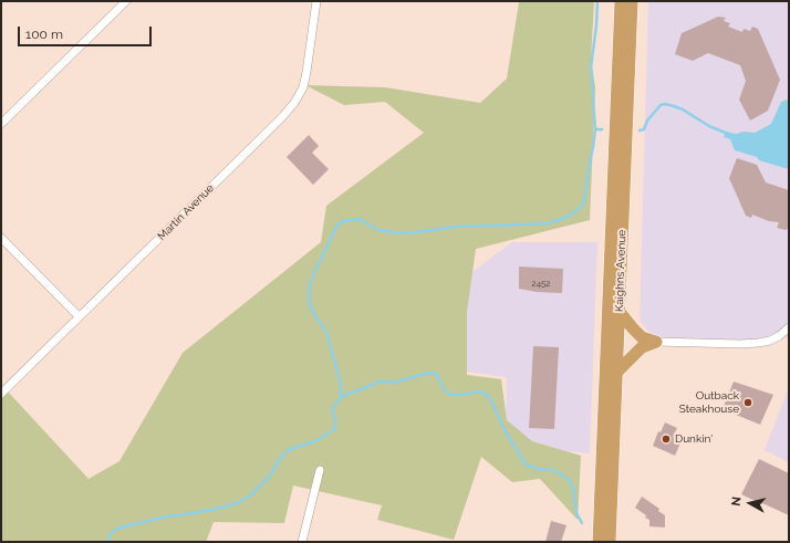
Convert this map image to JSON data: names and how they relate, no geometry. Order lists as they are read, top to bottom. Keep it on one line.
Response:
{"streets":{"highway":["Kaighns Avenue"],"street":["Martin Avenue"]},"places":["Outback Steakhouse","Dunkin'"],"house_numbers":["2452"],"scale_bar":"100 m","north":"left"}
